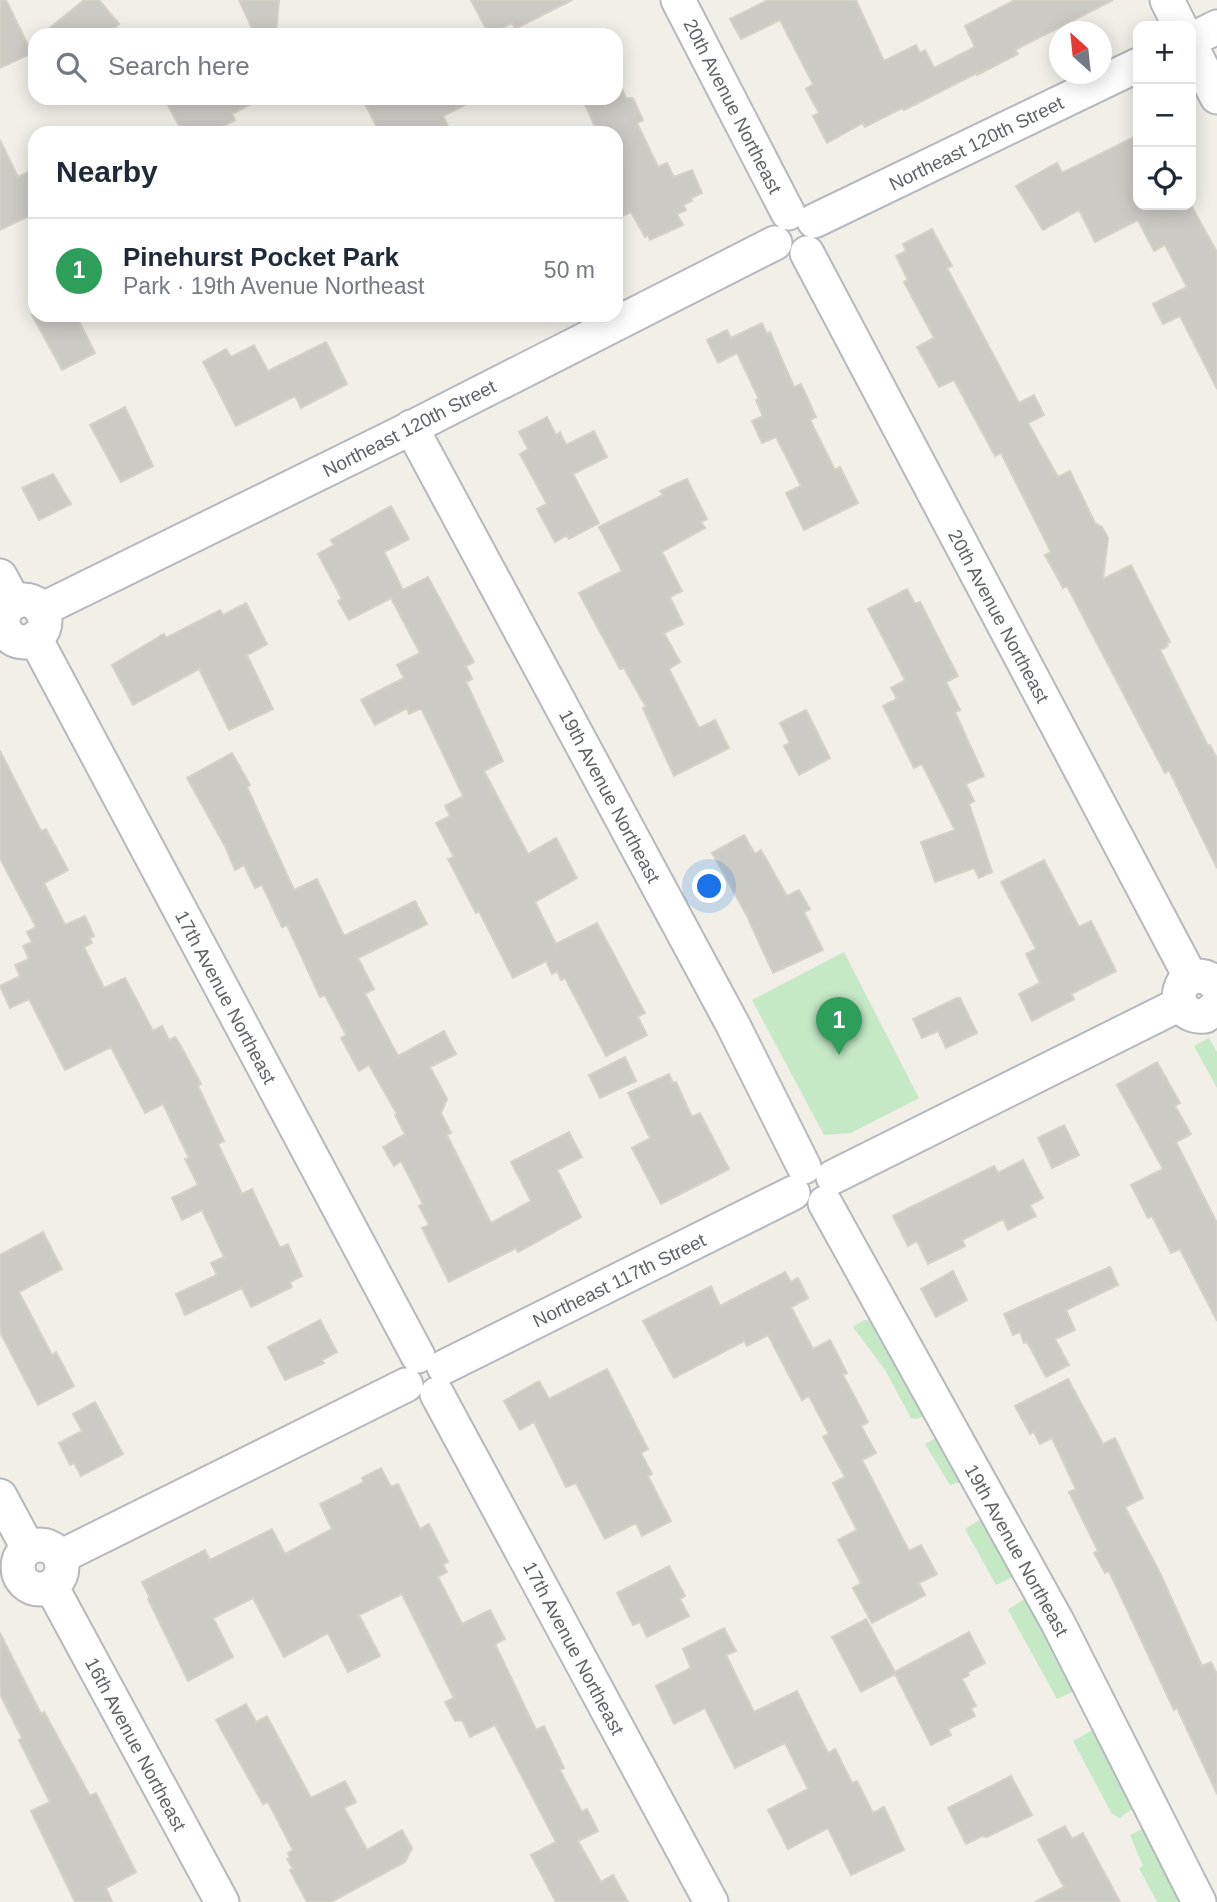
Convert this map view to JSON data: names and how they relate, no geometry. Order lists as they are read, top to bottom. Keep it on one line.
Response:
{"streets":{"street":["20th Avenue Northeast","Northeast 120th Street","19th Avenue Northeast","17th Avenue Northeast","Northeast 117th Street","16th Avenue Northeast"]},"crossings":[["20th Avenue Northeast","Northeast 120th Street"],["20th Avenue Northeast","Northeast 117th Street"],["Northeast 120th Street","19th Avenue Northeast"],["Northeast 120th Street","17th Avenue Northeast"],["19th Avenue Northeast","Northeast 117th Street"],["17th Avenue Northeast","Northeast 117th Street"],["Northeast 117th Street","16th Avenue Northeast"]],"north":"top left","page":{"map_buttons":["+","−"],"search":"Search here","heading":"Nearby","list":[{"mark":"1","name":"Pinehurst Pocket Park","note":"Park · 19th Avenue Northeast","value":"50 m"}],"pins":"1"}}
